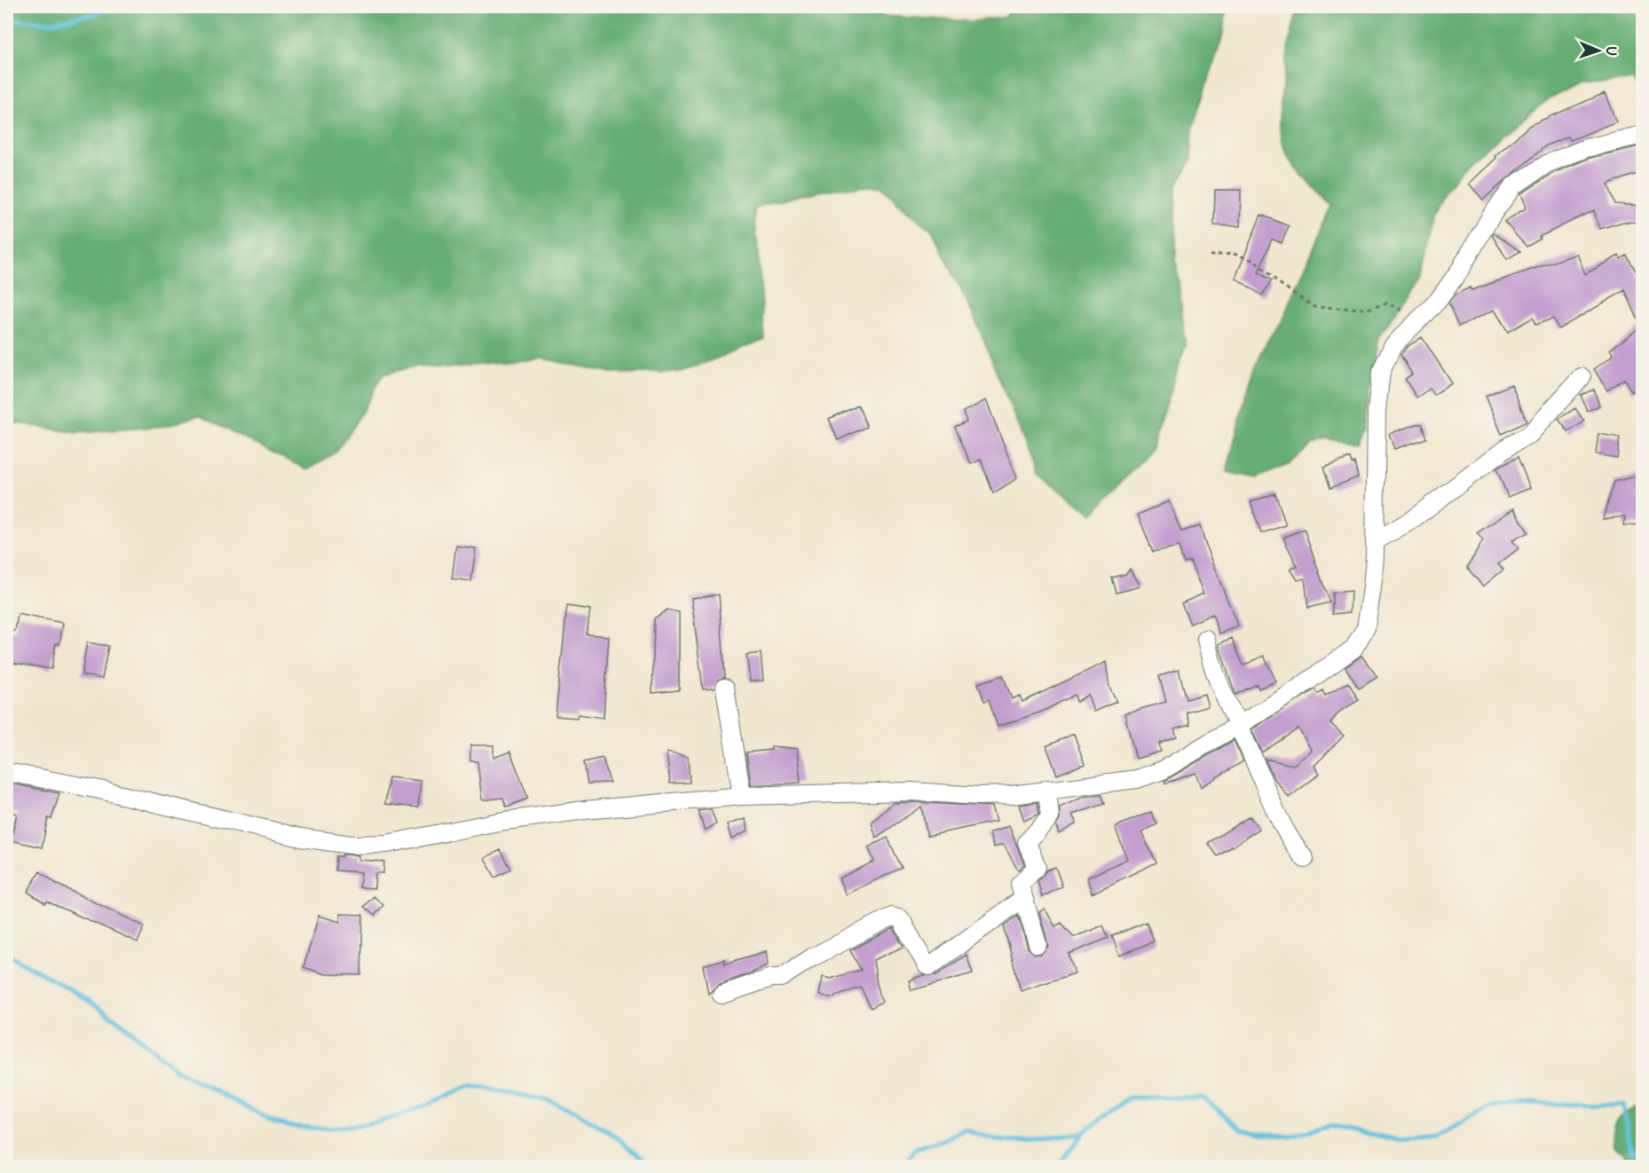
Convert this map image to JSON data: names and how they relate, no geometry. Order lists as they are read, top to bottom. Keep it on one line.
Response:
{"north":"right"}
